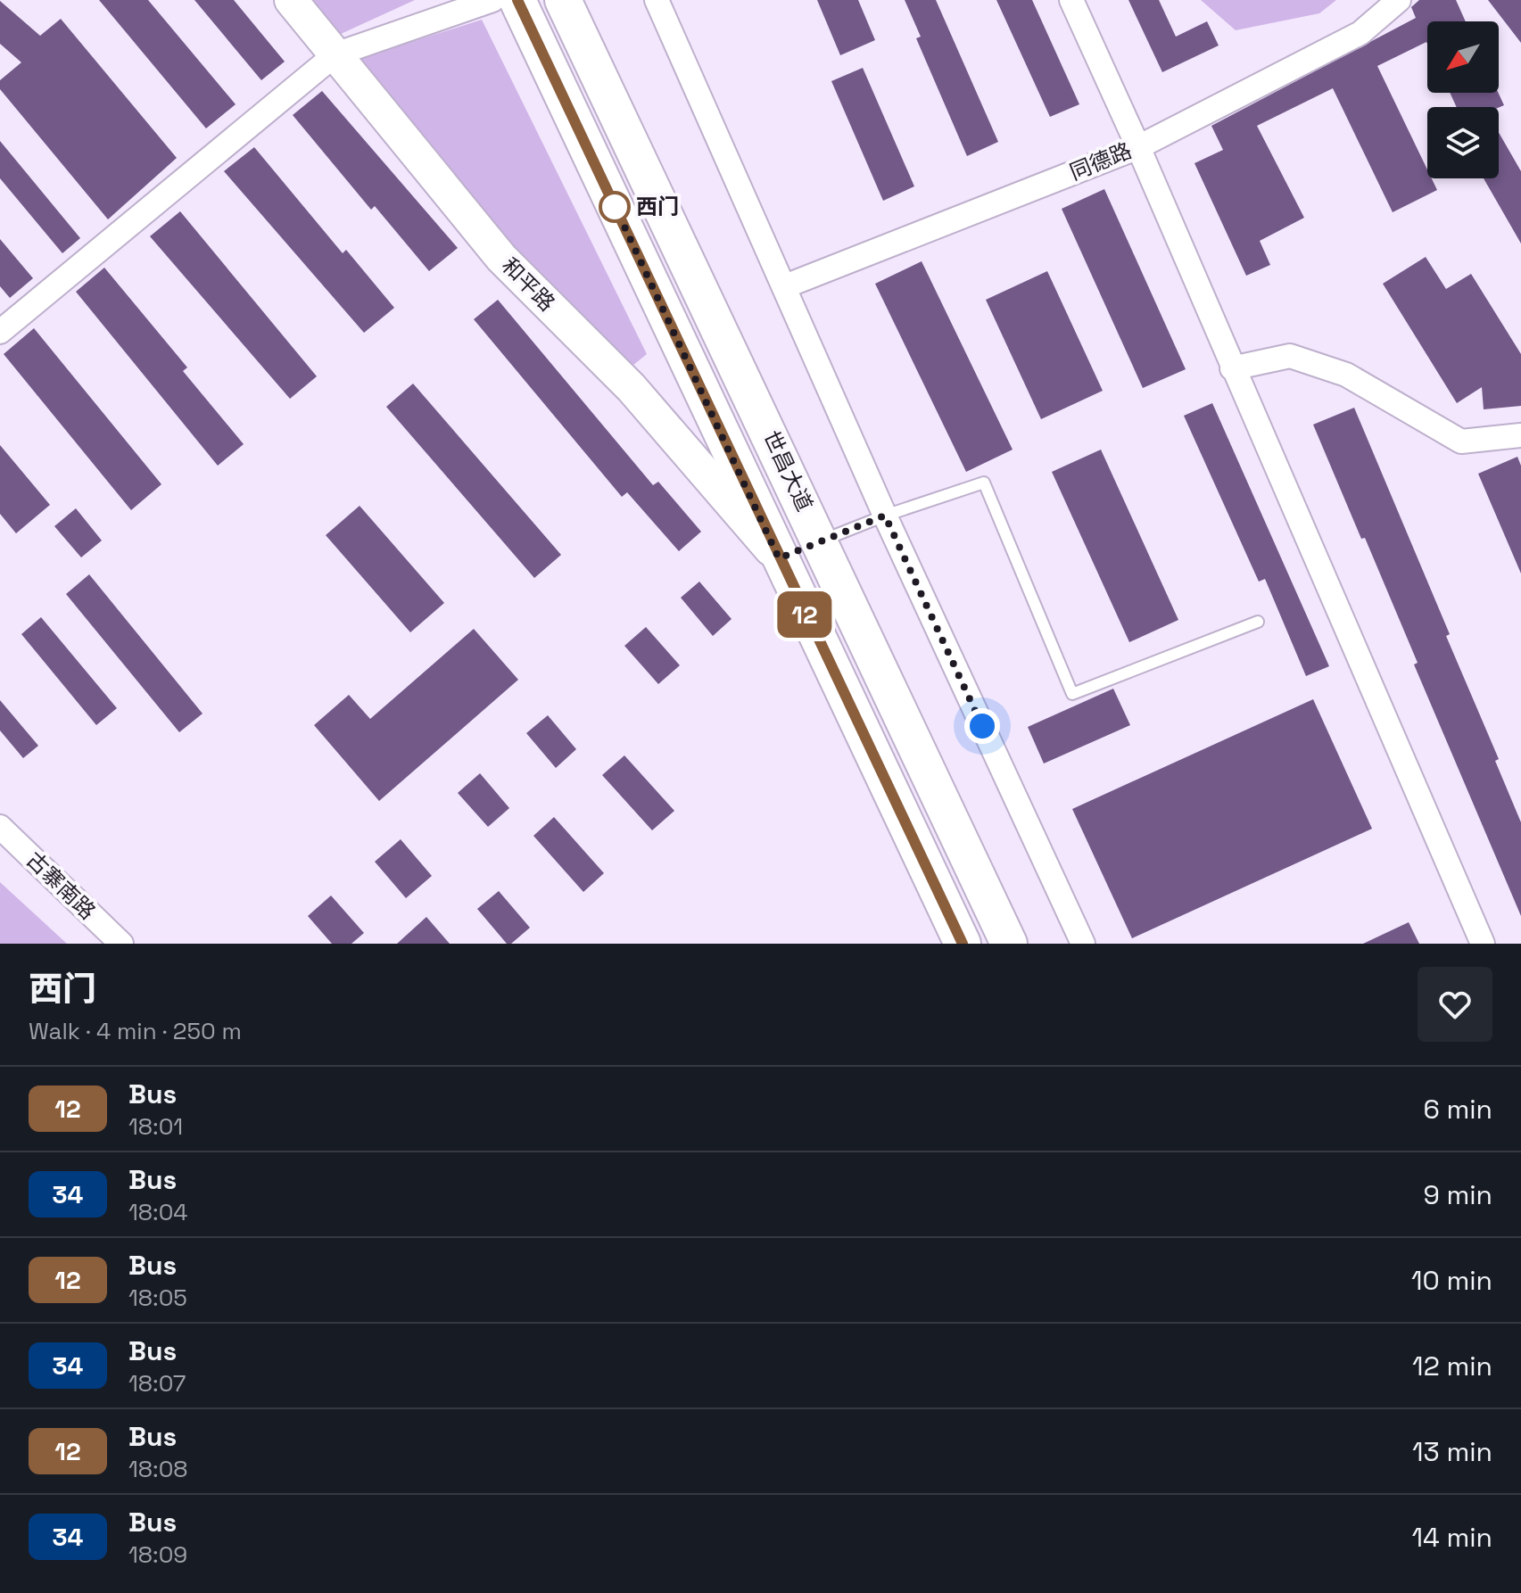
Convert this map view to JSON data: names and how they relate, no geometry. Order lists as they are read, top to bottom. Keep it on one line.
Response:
{"streets":{"main road":["世昌大道"],"street":["同德路","和平路","古寨南路"]},"places":["西门"],"lines":["bus line 12"],"north":"bottom left","page":{"on_map":"12","heading":["西门","Walk · 4 min · 250 m"],"list":[{"mark":"12","name":"Bus","note":"18:01","value":"6 min"},{"mark":"34","name":"Bus","note":"18:04","value":"9 min"},{"mark":"12","name":"Bus","note":"18:05","value":"10 min"},{"mark":"34","name":"Bus","note":"18:07","value":"12 min"},{"mark":"12","name":"Bus","note":"18:08","value":"13 min"},{"mark":"34","name":"Bus","note":"18:09","value":"14 min"}]}}
